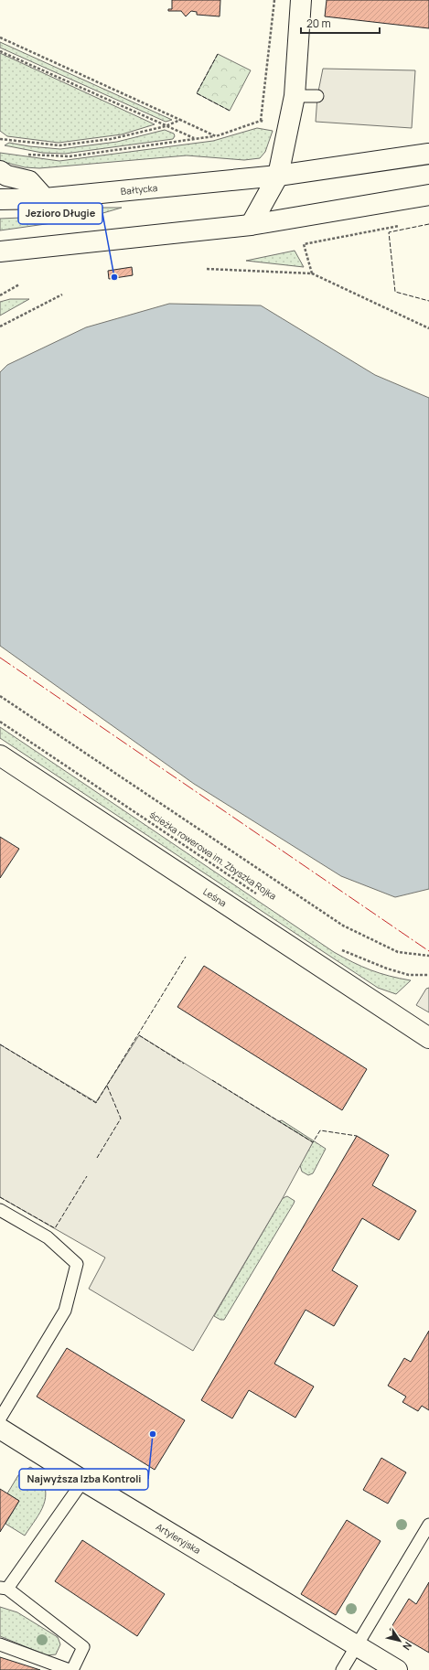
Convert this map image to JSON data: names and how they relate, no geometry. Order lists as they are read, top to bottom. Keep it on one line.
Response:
{"streets":{"street":["Bałtycka","Leśna","Artyleryjska"],"path":["ścieżka rowerowa im. Zbyszka Rojka"]},"places":["Jezioro Długie","Najwyższa Izba Kontroli"],"scale_bar":"20 m","north":"bottom right"}
